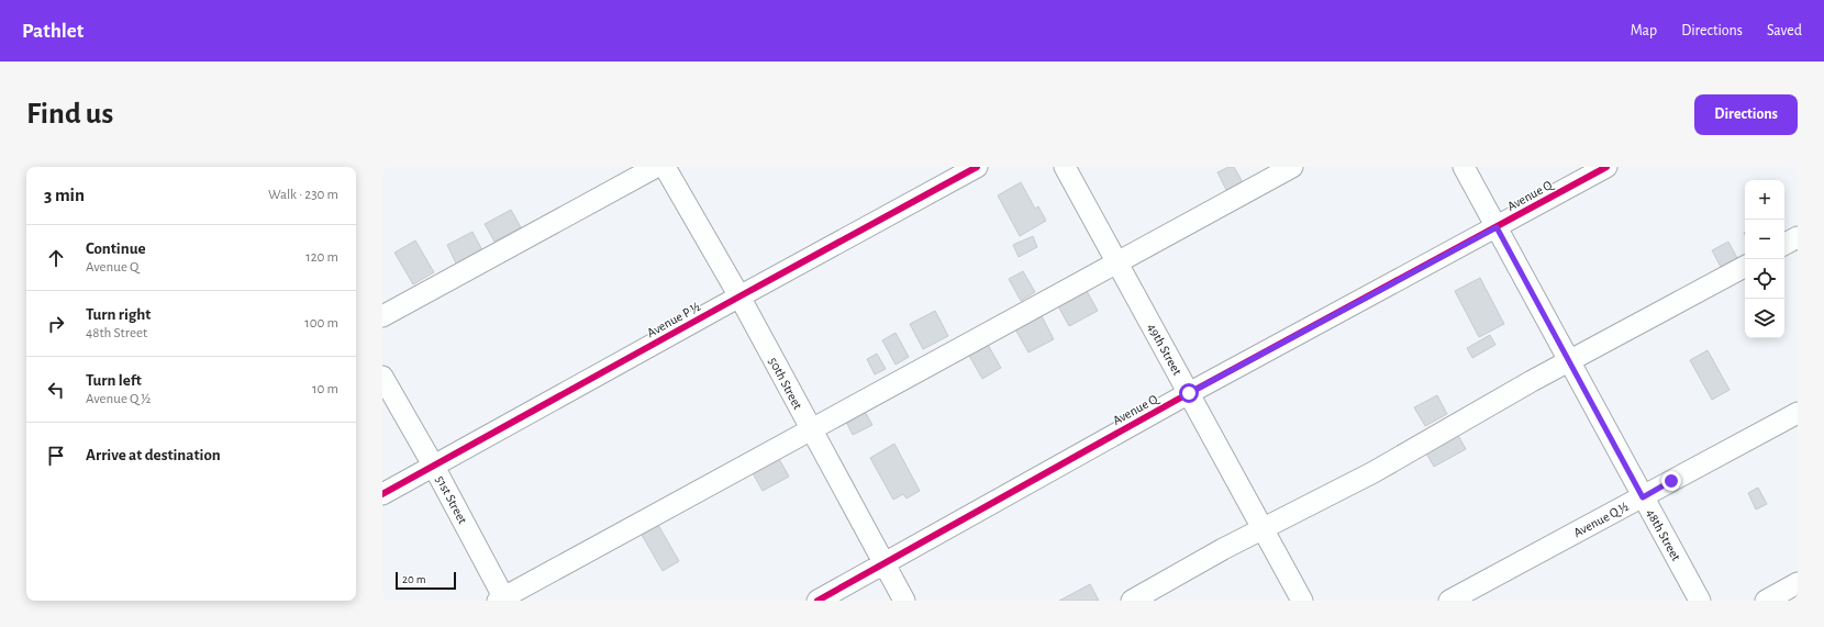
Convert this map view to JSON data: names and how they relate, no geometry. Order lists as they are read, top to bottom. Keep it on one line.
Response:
{"streets":{"street":["Avenue Q","Avenue P ½","49th Street","50th Street","51st Street","Avenue Q ½","48th Street"]},"crossings":[["Avenue Q","49th Street"],["Avenue Q","50th Street"],["Avenue Q","48th Street"],["Avenue P ½","50th Street"],["Avenue P ½","51st Street"],["Avenue Q ½","48th Street"]],"scale_bar":"20 m","page":{"header":"Pathlet","nav":["Map","Directions","Saved"],"buttons":"Directions","title":"Find us","heading":["3 min","Walk · 230 m"],"map_buttons":["+","−"],"list":[["Continue","Avenue Q","120 m"],["Turn right","48th Street","100 m"],["Turn left","Avenue Q ½","10 m"],"Arrive at destination"],"scale":"20 m"}}
